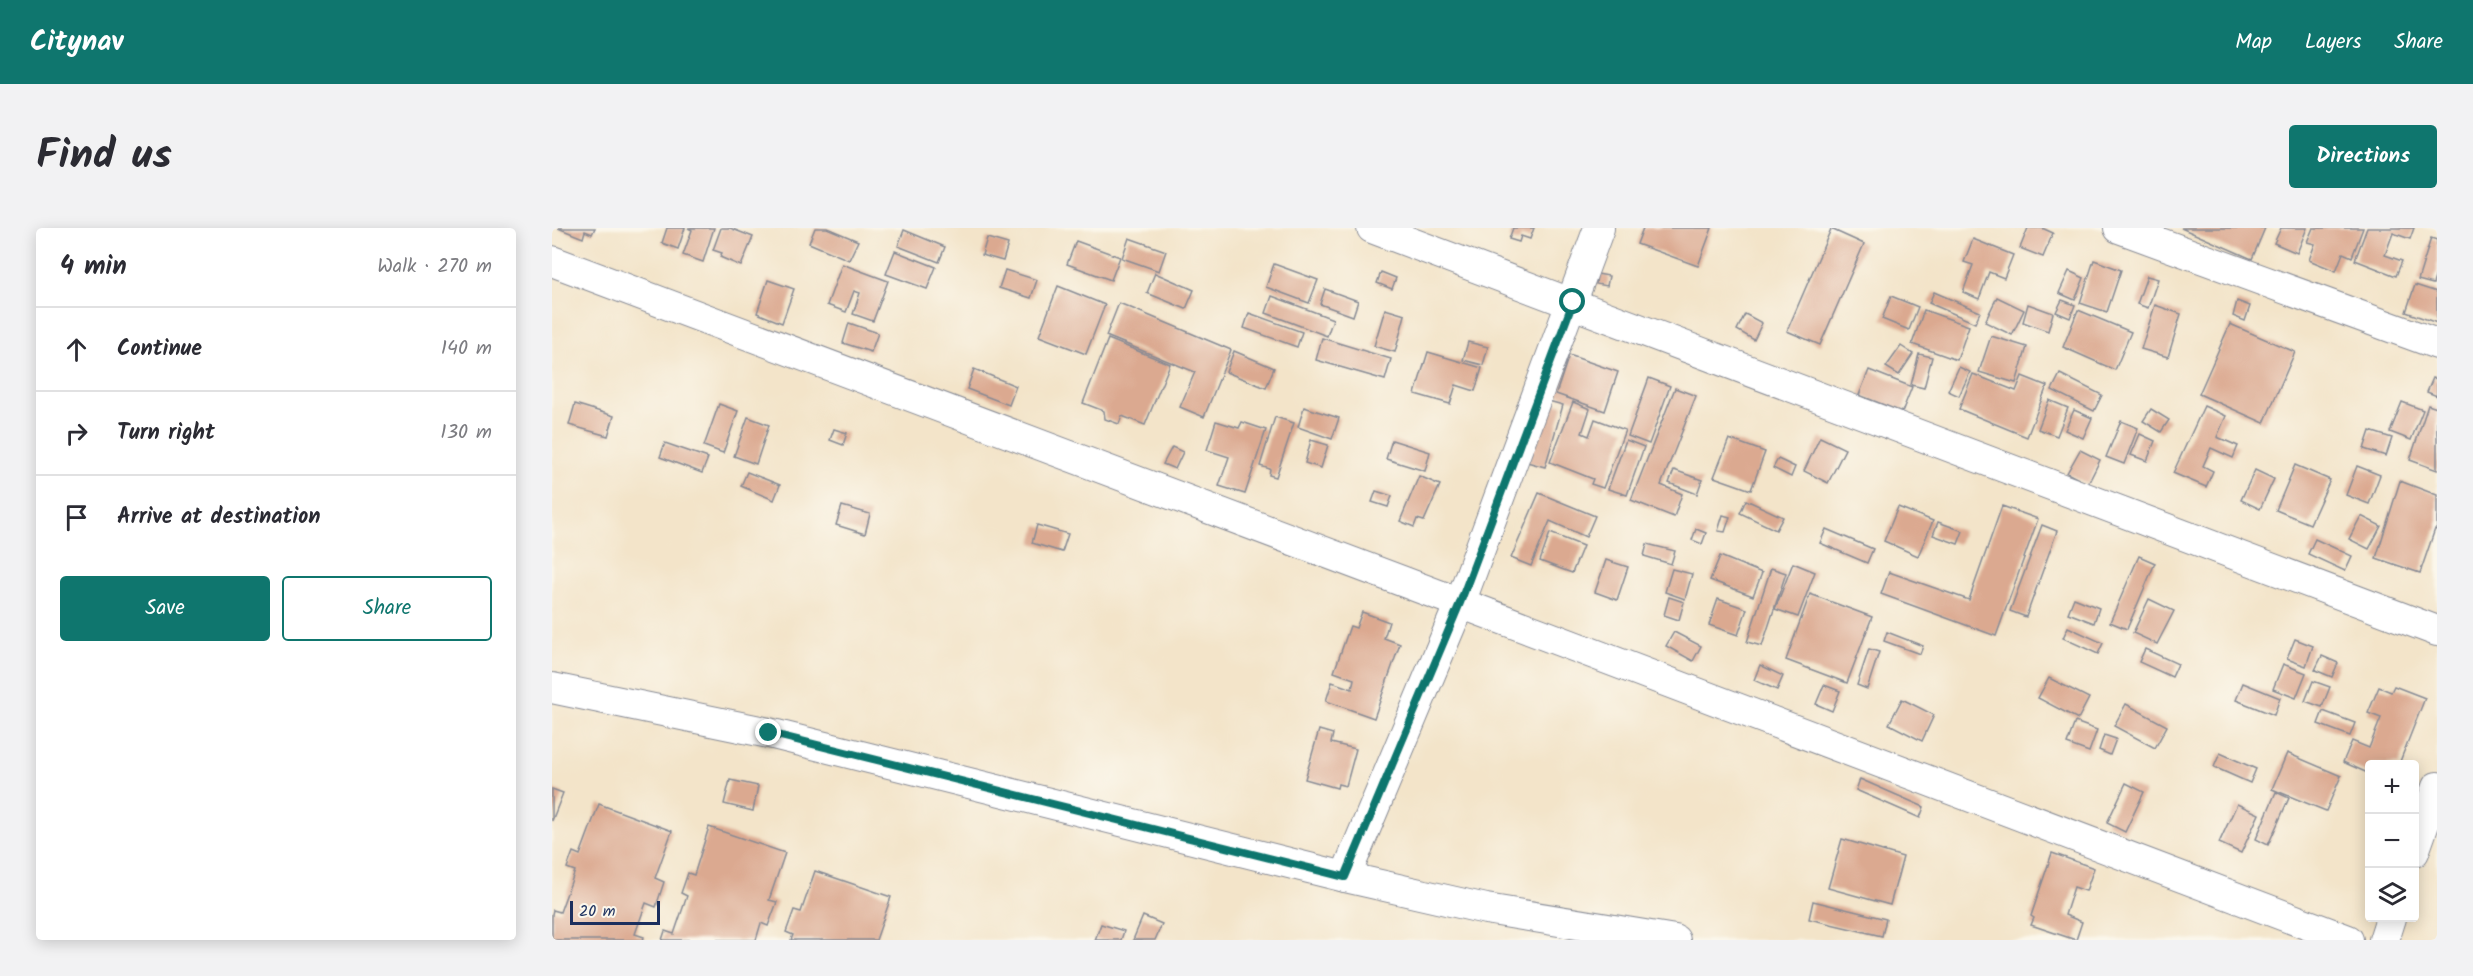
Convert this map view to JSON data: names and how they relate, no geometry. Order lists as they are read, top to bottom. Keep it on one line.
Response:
{"scale_bar":"20 m","page":{"header":"Citynav","nav":["Map","Layers","Share"],"title":"Find us","buttons":["Directions",["Save","Share"]],"heading":["4 min","Walk · 270 m"],"list":[["Continue","140 m"],["Turn right","130 m"],"Arrive at destination"],"map_buttons":["+","−"],"scale":"20 m"}}
